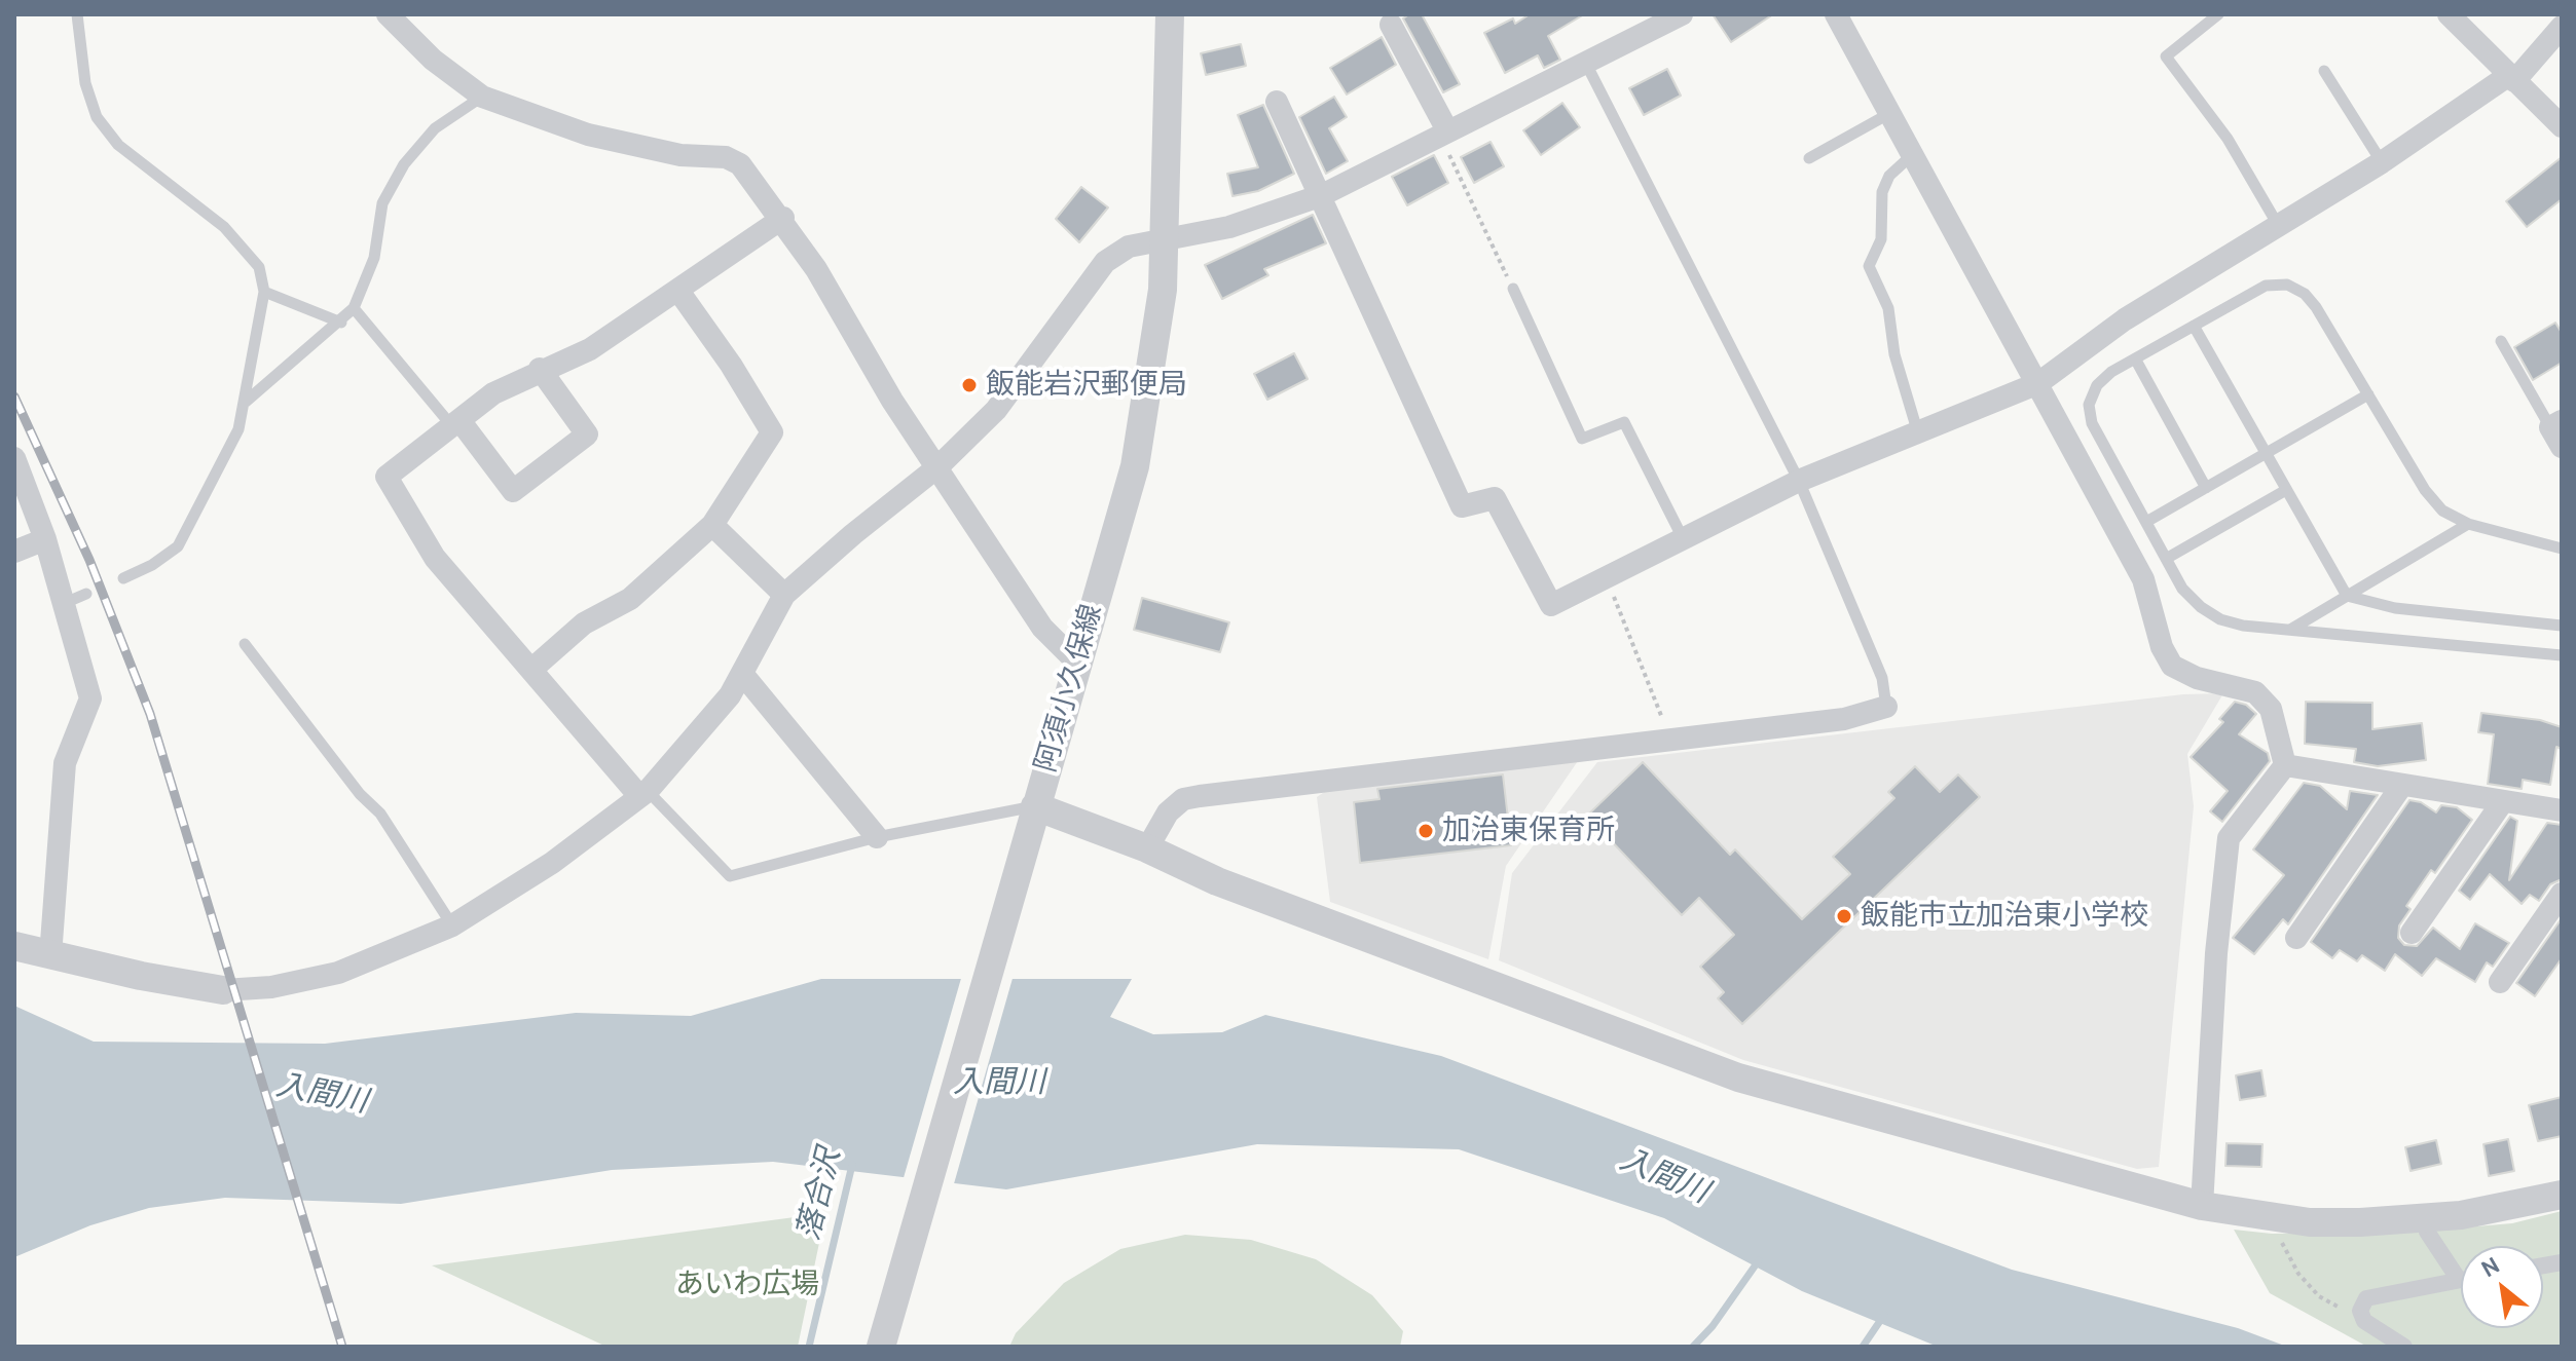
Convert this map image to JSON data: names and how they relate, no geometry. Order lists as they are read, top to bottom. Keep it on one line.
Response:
{"streets":{"street":["阿須小久保線"]},"water":["入間川","落合沢"],"parks":["あいわ広場"],"places":["飯能岩沢郵便局","加治東保育所","飯能市立加治東小学校"],"north":"top left"}
